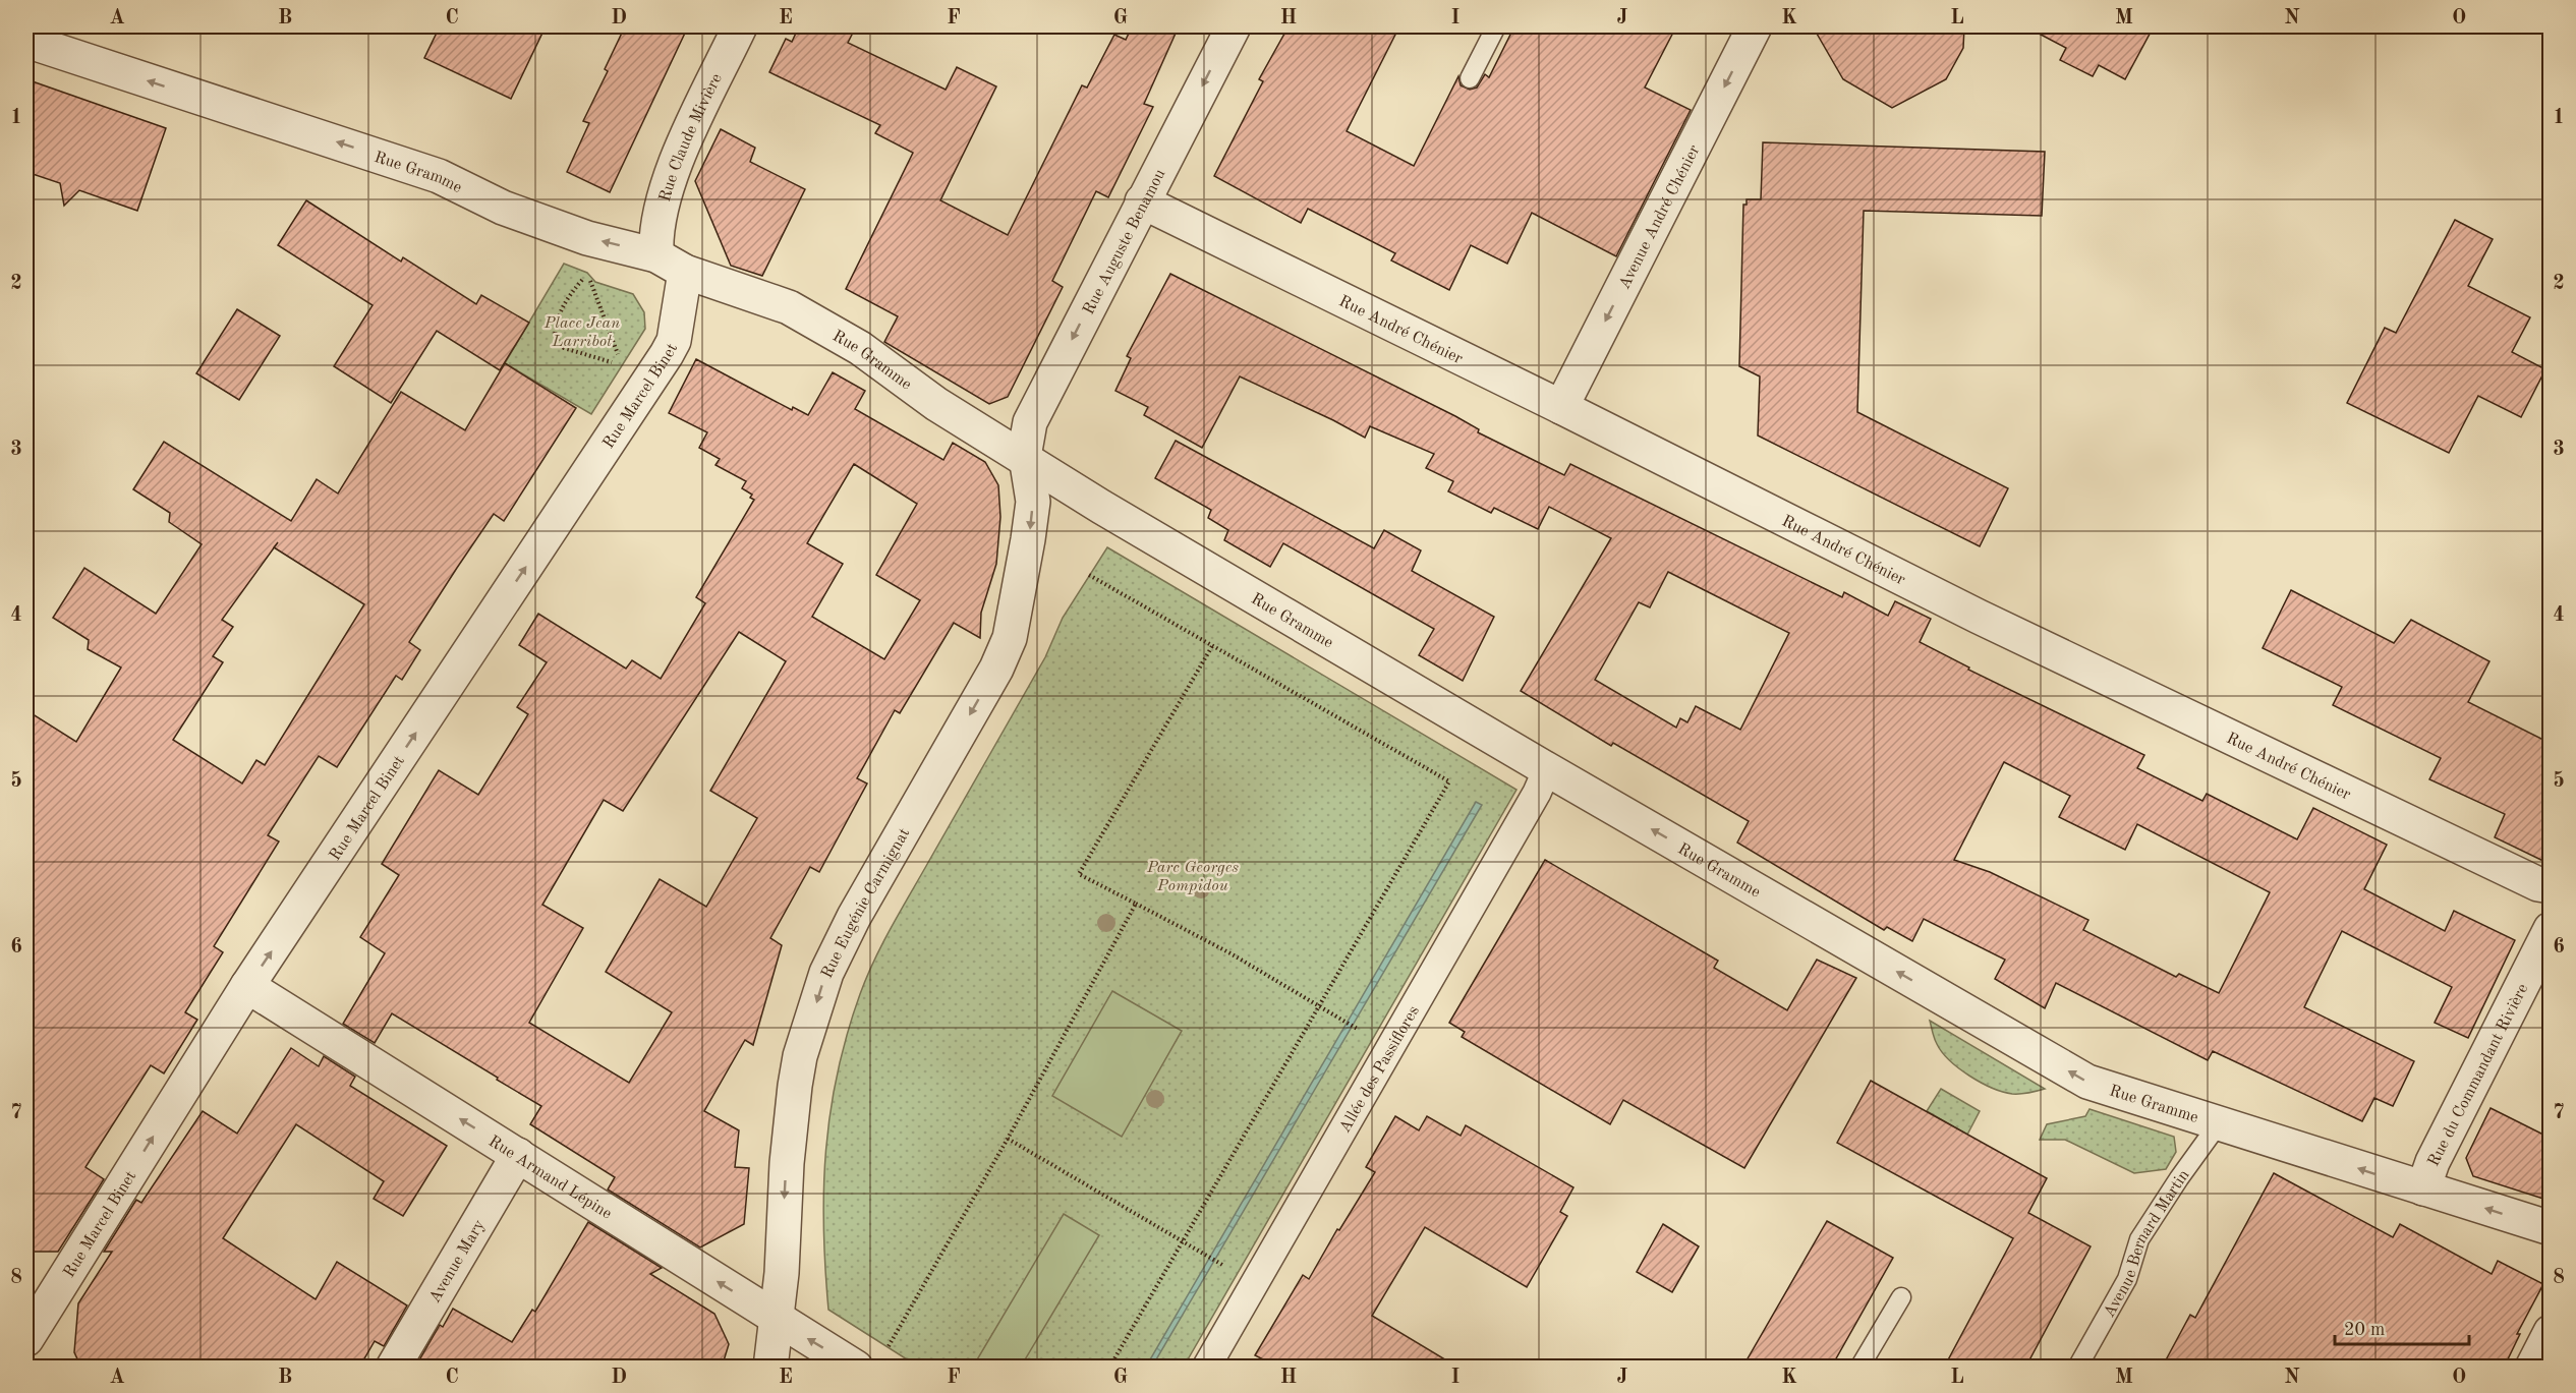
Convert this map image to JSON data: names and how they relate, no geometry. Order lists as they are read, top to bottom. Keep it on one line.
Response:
{"streets":{"street":["Rue Claude Mivière","Rue Gramme","Avenue André Chénier","Rue Auguste Benamou","Rue André Chénier","Rue Marcel Binet","Rue Eugénie Carmignat","Allée des Passiflores","Rue du Commandant Rivière","Rue Armand Lépine","Avenue Mary"],"lane":["Avenue Bernard Martin"]},"crossings":[["Rue Claude Mivière","Rue Gramme"],["Rue Gramme","Rue Auguste Benamou"],["Rue Gramme","Rue Marcel Binet"],["Rue Gramme","Rue Eugénie Carmignat"],["Rue Gramme","Allée des Passiflores"],["Rue Gramme","Rue du Commandant Rivière"],["Rue Gramme","Avenue Bernard Martin"],["Avenue André Chénier","Rue André Chénier"],["Rue Auguste Benamou","Rue André Chénier"],["Rue Auguste Benamou","Rue Eugénie Carmignat"],["Rue Marcel Binet","Rue Armand Lépine"],["Rue Eugénie Carmignat","Rue Armand Lépine"],["Rue Armand Lépine","Avenue Mary"]],"one_way":["Rue Gramme","Avenue André Chénier","Rue Auguste Benamou","Rue Marcel Binet","Rue Eugénie Carmignat","Rue Armand Lépine"],"parks":["Place Jean Larribot","Parc Georges Pompidou"],"scale_bar":"20 m","grid":{"columns":["A","B","C","D","E","F","G","H","I","J","K","L","M","N","O"],"rows":["1","2","3","4","5","6","7","8"]}}
